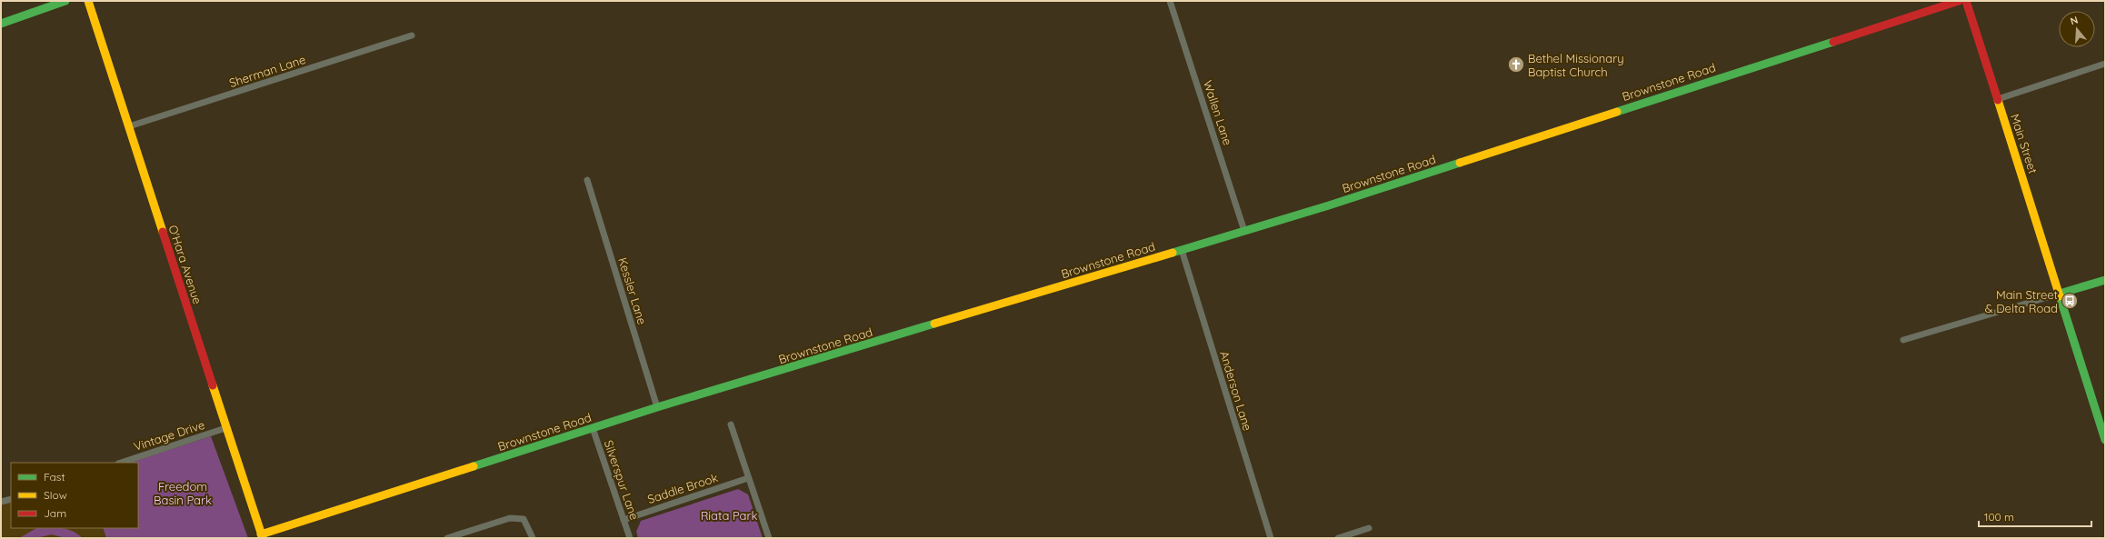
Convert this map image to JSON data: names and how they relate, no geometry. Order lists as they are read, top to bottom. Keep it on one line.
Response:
{"streets":{"street":["Sherman Lane","Brownstone Road","Wallen Lane","Main Street","O'Hara Avenue","Kessler Lane","Anderson Lane","Vintage Drive","Silverspur Lane","Saddle Brook"]},"crossings":[["Sherman Lane","O'Hara Avenue"],["Brownstone Road","Wallen Lane"],["Brownstone Road","O'Hara Avenue"],["Brownstone Road","Kessler Lane"],["Brownstone Road","Anderson Lane"],["Brownstone Road","Silverspur Lane"],["O'Hara Avenue","Vintage Drive"],["Silverspur Lane","Saddle Brook"]],"parks":["Freedom Basin Park","Riata Park"],"places":{"church":["Bethel Missionary Baptist Church"],"bus stop":["Main Street & Delta Road"]},"legend":["Fast","Slow","Jam"],"scale_bar":"100 m","north":"top"}
